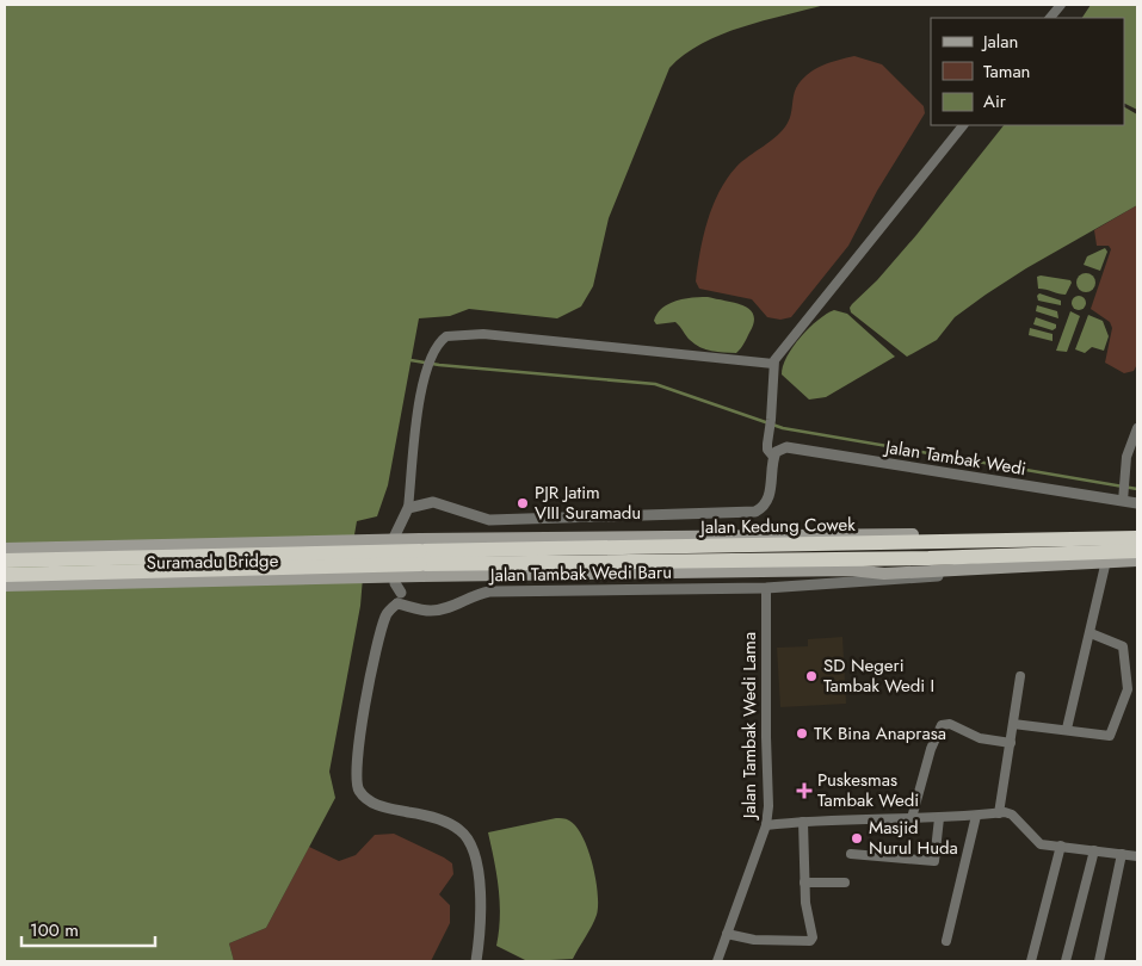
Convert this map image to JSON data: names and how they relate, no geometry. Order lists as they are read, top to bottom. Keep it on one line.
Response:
{"streets":{"highway":["Jalan Kedung Cowek","Suramadu Bridge"],"main road":["Jalan Tambak Wedi Baru"],"street":["Jalan Tambak Wedi","Jalan Tambak Wedi Lama"]},"crossings":[["Jalan Kedung Cowek","Suramadu Bridge"],["Jalan Tambak Wedi Baru","Jalan Tambak Wedi Lama"]],"places":{"other":["PJR Jatim VIII Suramadu","SD Negeri Tambak Wedi I","TK Bina Anaprasa","Masjid Nurul Huda"],"health":["Puskesmas Tambak Wedi"]},"legend":["Jalan","Taman","Air"],"scale_bar":"100 m"}
